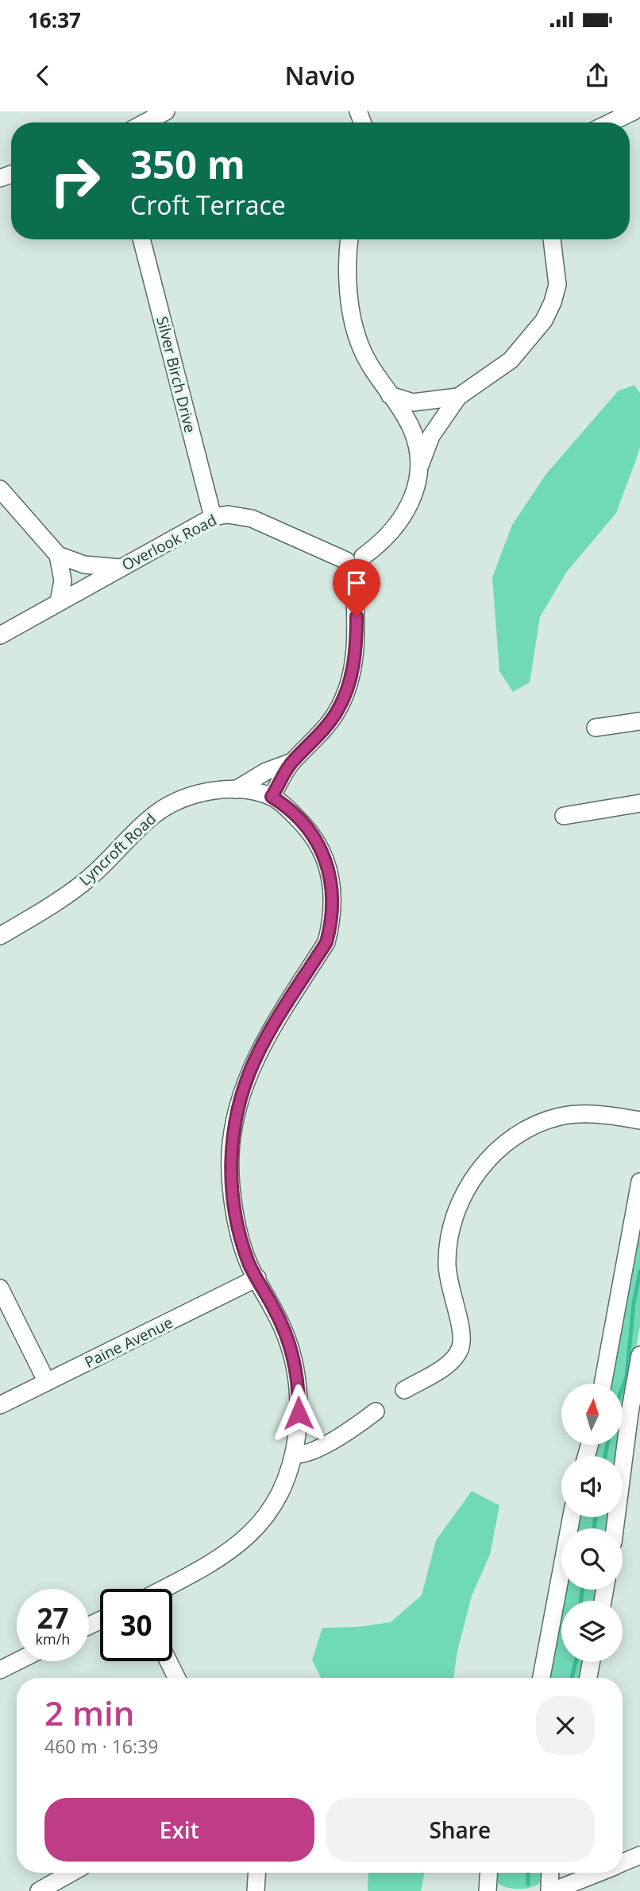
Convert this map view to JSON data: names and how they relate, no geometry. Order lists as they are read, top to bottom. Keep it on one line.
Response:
{"streets":{"street":["Silver Birch Drive","Overlook Road","Lyncroft Road","Paine Avenue"]},"crossings":[["Silver Birch Drive","Overlook Road"],["Lyncroft Road","Paine Avenue"]],"north":"top","page":{"status":"16:37","header":"Navio","turn":["350 m","Croft Terrace"],"speed":"27 km/h","limit":"30","heading":["2 min","460 m · 16:39"],"buttons":["Exit","Share"]}}
